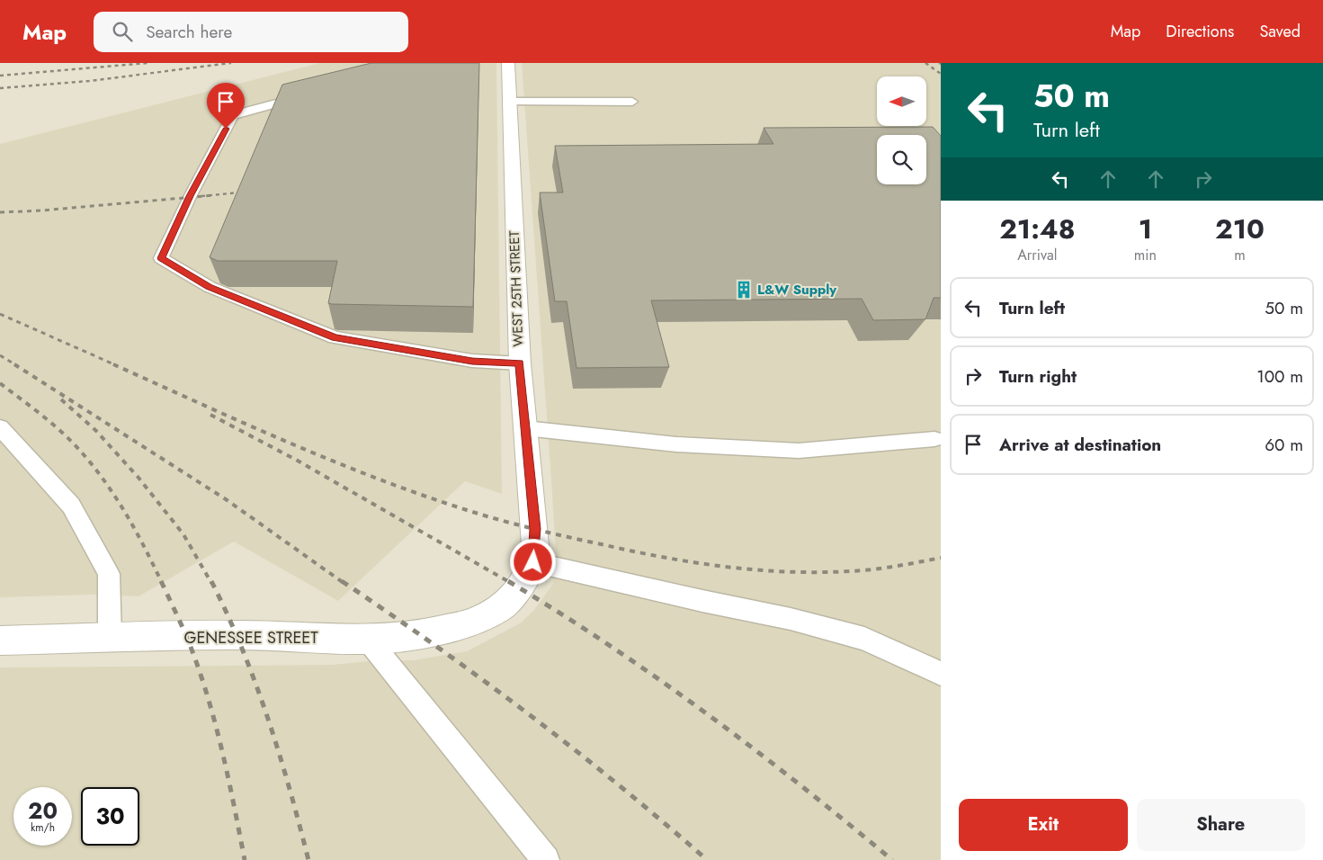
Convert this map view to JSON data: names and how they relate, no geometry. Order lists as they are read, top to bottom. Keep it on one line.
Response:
{"streets":{"street":["WEST 25TH STREET","GENESSEE STREET"]},"crossings":[["WEST 25TH STREET","GENESSEE STREET"]],"places":{"building":["L&W Supply"]},"north":"left","page":{"header":"Map","search":"Search here","nav":["Map","Directions","Saved"],"turn":["50 m","Turn left"],"eta":["21:48","Arrival","1","min","210","m"],"list":[{"name":"Turn left","value":"50 m"},{"name":"Turn right","value":"100 m"},{"name":"Arrive at destination","value":"60 m"}],"speed":"20 km/h","limit":"30","buttons":["Exit","Share"]}}
